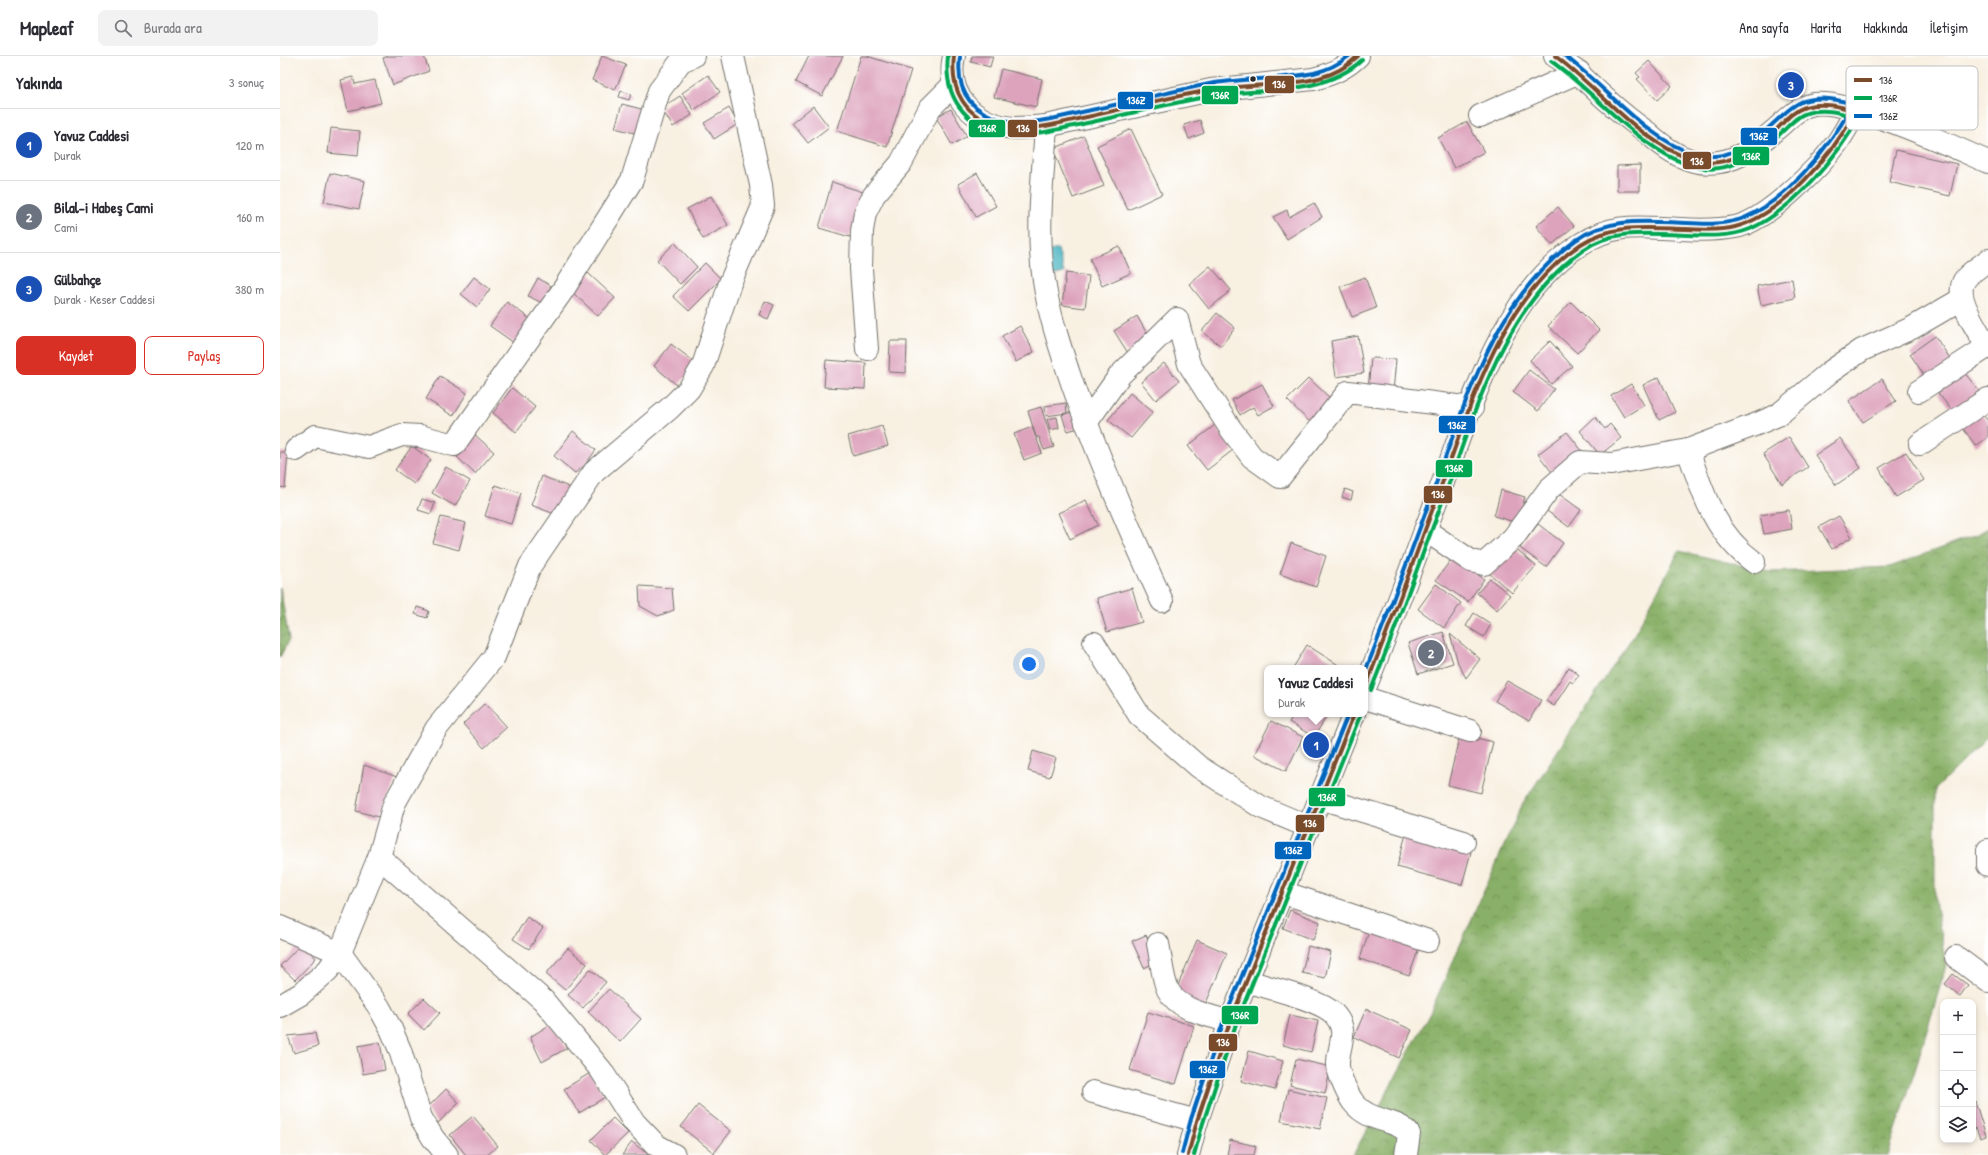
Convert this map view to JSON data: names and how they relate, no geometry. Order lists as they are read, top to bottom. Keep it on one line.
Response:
{"lines":["transit line 136","transit line 136R","transit line 136Z"],"legend":["136","136R","136Z"],"page":{"header":"Mapleaf","search":"Burada ara","nav":["Ana sayfa","Harita","Hakkında","İletişim"],"heading":["Yakında","3 sonuç"],"pins":["3","2","1"],"list":[{"mark":"1","name":"Yavuz Caddesi","note":"Durak","value":"120 m"},{"mark":"2","name":"Bilal-i Habeş Cami","note":"Cami","value":"160 m"},{"mark":"3","name":"Gülbahçe","note":"Durak · Keser Caddesi","value":"380 m"}],"buttons":["Kaydet","Paylaş"],"popup":["Yavuz Caddesi","Durak"],"map_buttons":["+","−"]}}
